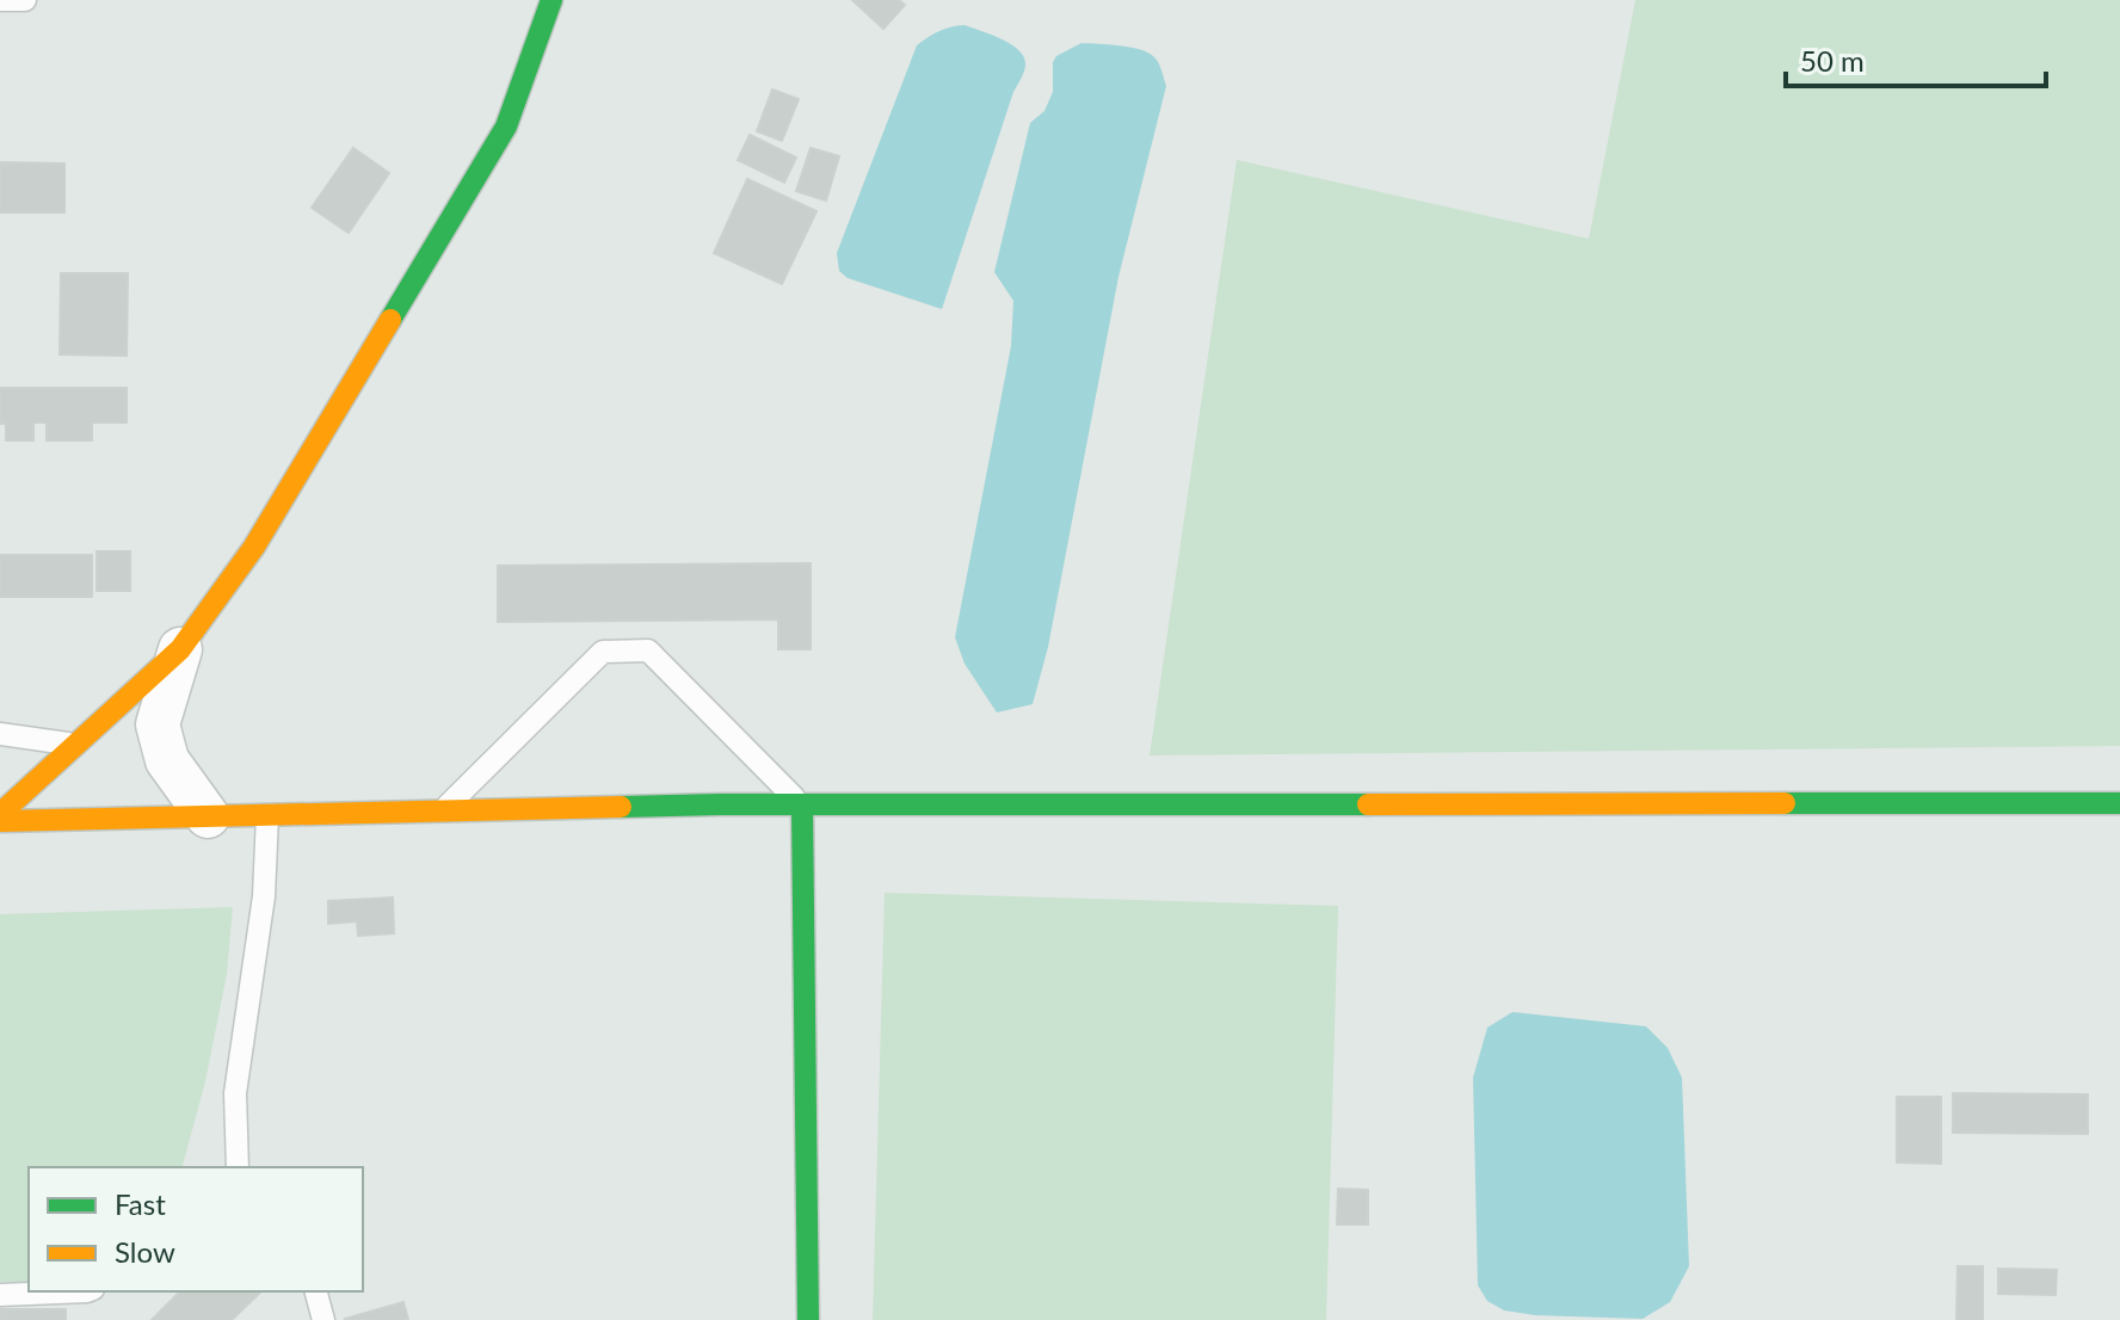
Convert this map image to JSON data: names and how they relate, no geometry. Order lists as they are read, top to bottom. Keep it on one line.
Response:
{"legend":["Fast","Slow"],"scale_bar":"50 m"}
